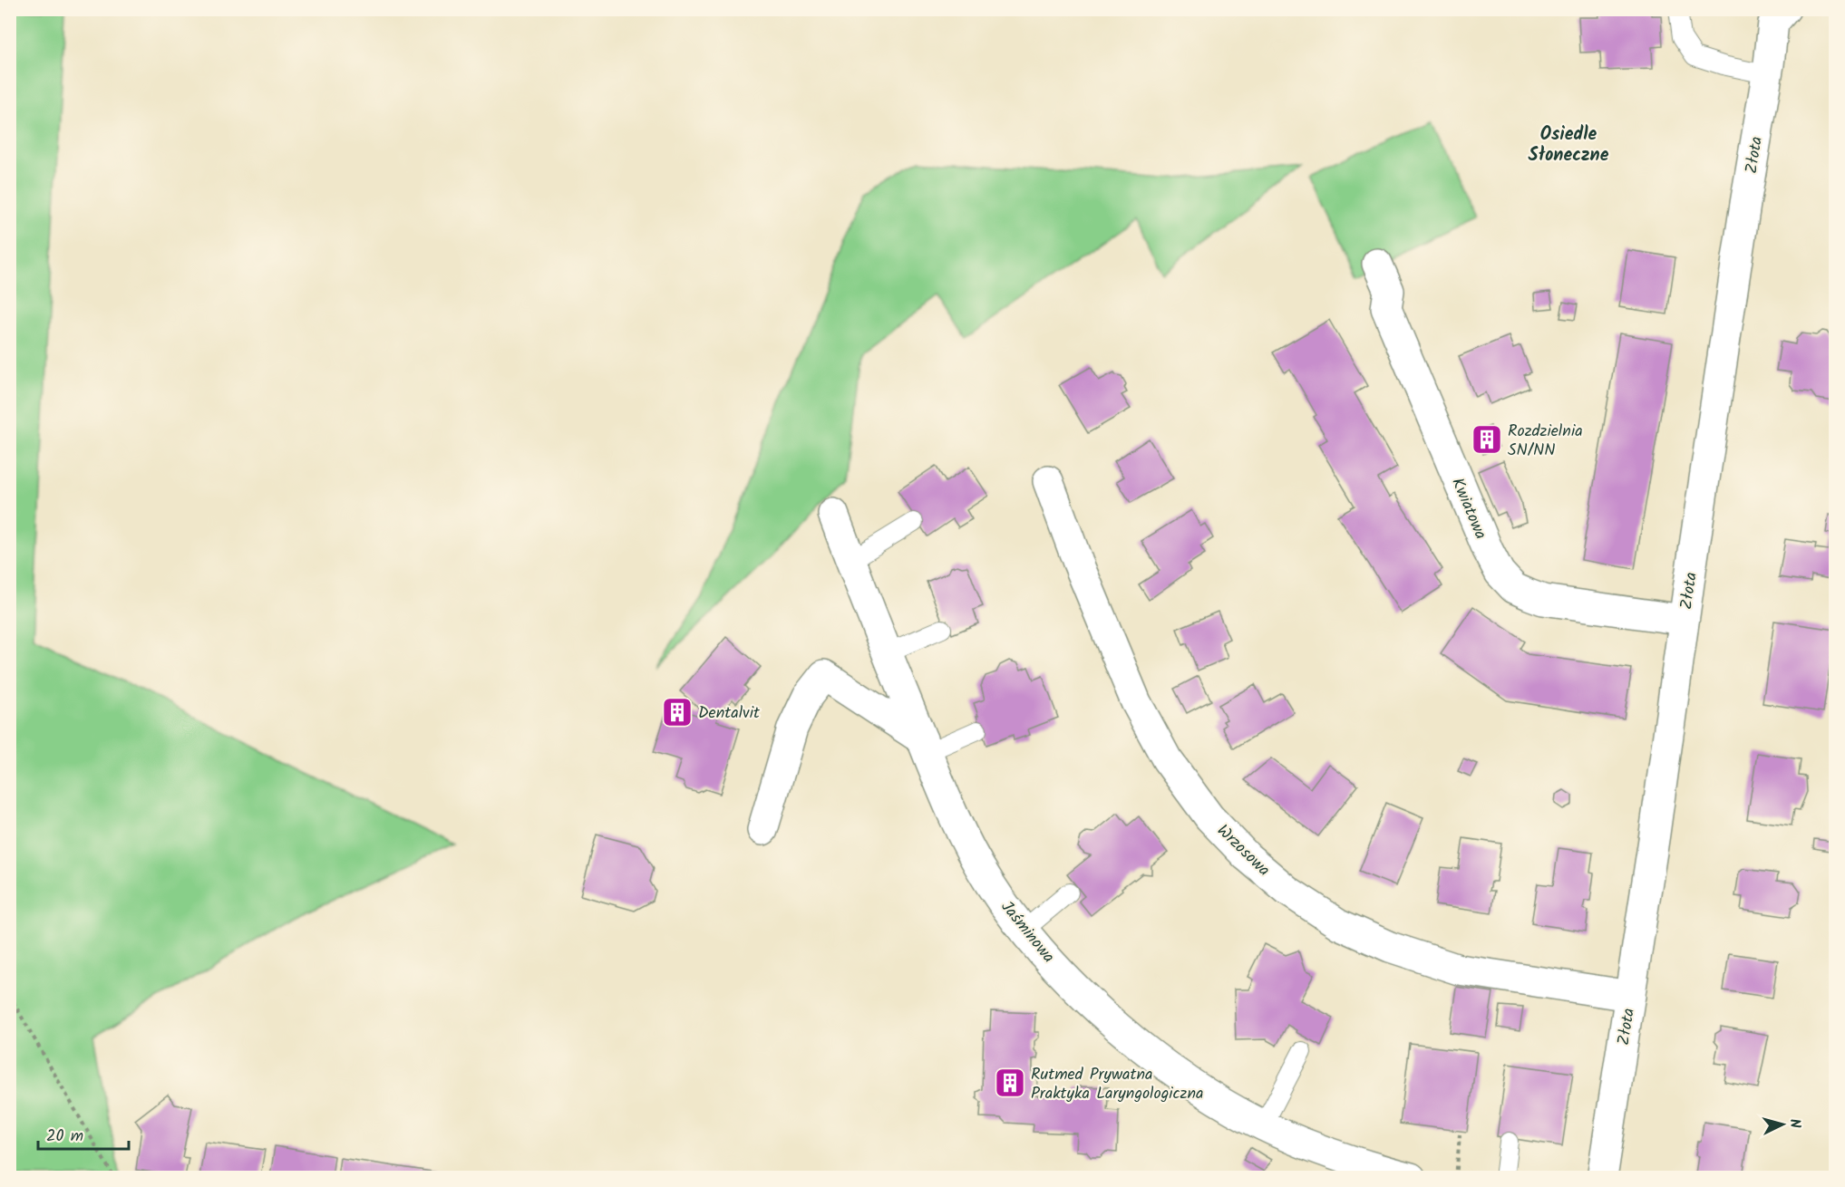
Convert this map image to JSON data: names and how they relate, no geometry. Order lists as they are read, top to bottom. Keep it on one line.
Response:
{"streets":{"street":["Złota","Kwiatowa","Wrzosowa","Jaśminowa"]},"crossings":[["Złota","Kwiatowa"],["Złota","Wrzosowa"]],"districts":["Osiedle Słoneczne"],"places":{"building":["Rozdzielnia SN/NN","Dentalvit","Rutmed Prywatna Praktyka Laryngologiczna"]},"scale_bar":"20 m","north":"right"}
